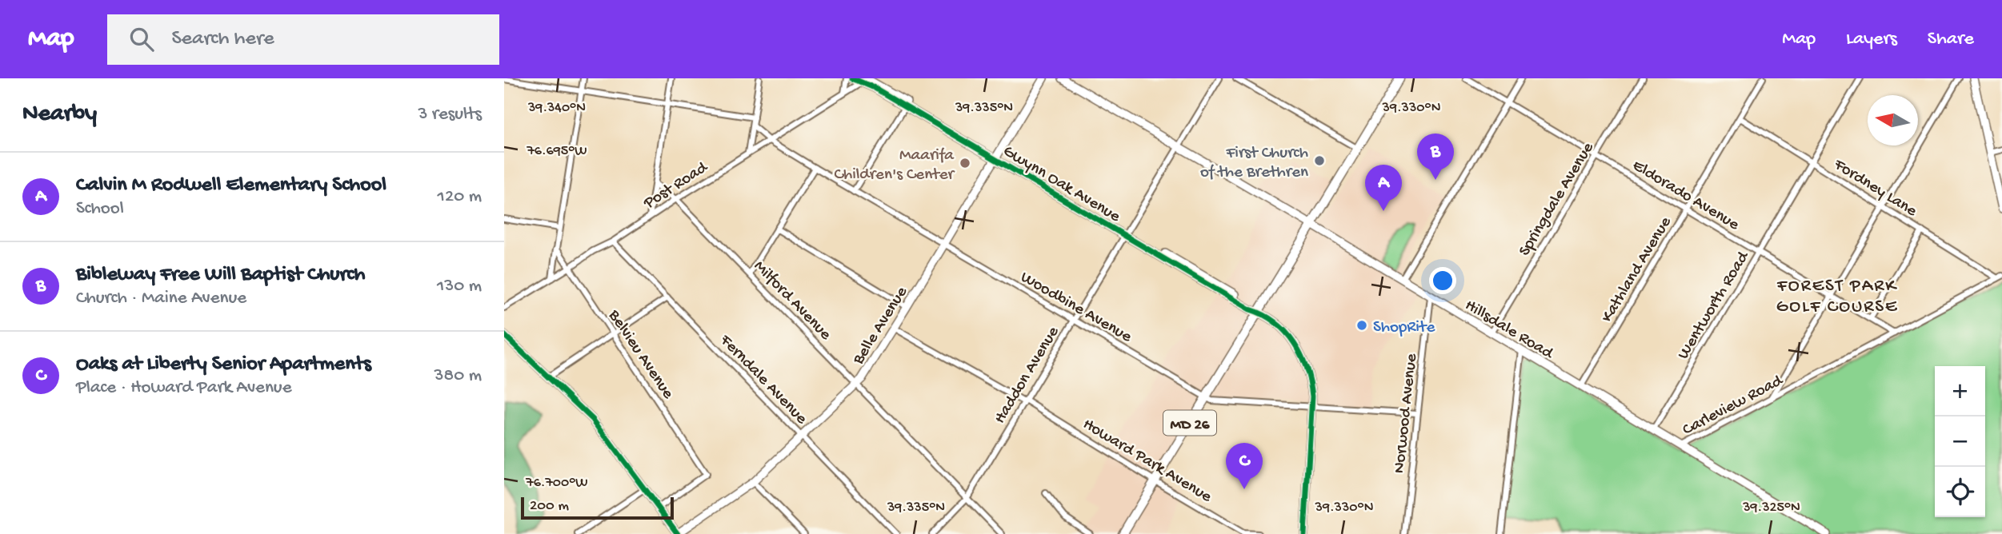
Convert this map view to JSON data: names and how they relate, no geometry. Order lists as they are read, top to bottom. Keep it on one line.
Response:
{"streets":{"main road":["MD 26"],"street":["Gwynn Oak Avenue","Post Road","Fordney Lane","Eldorado Avenue","Springdale Avenue","Kathland Avenue","Milford Avenue","Wentworth Road","Woodbine Avenue","Belle Avenue","Hillsdale Road","Belvieu Avenue","Haddon Avenue","Ferndale Avenue","Carleview Road","Norwood Avenue","Howard Park Avenue"]},"crossings":[["Gwynn Oak Avenue","Post Road"],["Gwynn Oak Avenue","Woodbine Avenue"],["Gwynn Oak Avenue","Belle Avenue"],["Gwynn Oak Avenue","Haddon Avenue"],["Gwynn Oak Avenue","MD 26"],["Post Road","Milford Avenue"],["Post Road","Woodbine Avenue"],["Post Road","Belvieu Avenue"],["Post Road","Ferndale Avenue"],["Fordney Lane","Kathland Avenue"],["Fordney Lane","Wentworth Road"],["Fordney Lane","Carleview Road"],["Eldorado Avenue","Springdale Avenue"],["Eldorado Avenue","Kathland Avenue"],["Eldorado Avenue","Wentworth Road"],["Eldorado Avenue","Carleview Road"],["Springdale Avenue","Hillsdale Road"],["Kathland Avenue","Hillsdale Road"],["Milford Avenue","Belle Avenue"],["Milford Avenue","Haddon Avenue"],["Wentworth Road","Hillsdale Road"],["Woodbine Avenue","Belle Avenue"],["Woodbine Avenue","Haddon Avenue"],["Woodbine Avenue","Norwood Avenue"],["Woodbine Avenue","MD 26"],["Belle Avenue","Ferndale Avenue"],["Belle Avenue","Howard Park Avenue"],["Hillsdale Road","Haddon Avenue"],["Hillsdale Road","Carleview Road"],["Hillsdale Road","Norwood Avenue"],["Hillsdale Road","MD 26"],["Haddon Avenue","Howard Park Avenue"],["MD 26","Howard Park Avenue"]],"districts":["FOREST PARK GOLF COURSE"],"places":["First Church of the Brethren","Maarifa Children's Center","ShopRite"],"scale_bar":"200 m","north":"left","page":{"header":"Map","search":"Search here","nav":["Map","Layers","Share"],"heading":["Nearby","3 results"],"pins":["B","A","C"],"list":[{"mark":"A","name":"Calvin M Rodwell Elementary School","note":"School","value":"120 m"},{"mark":"B","name":"Bibleway Free Will Baptist Church","note":"Church · Maine Avenue","value":"130 m"},{"mark":"C","name":"Oaks at Liberty Senior Apartments","note":"Place · Howard Park Avenue","value":"380 m"}],"map_buttons":["+","−"],"scale":"200 m"},"coordinates":["39.340°N","39.335°N","39.330°N","76.695°W","76.700°W","39.325°N"]}
